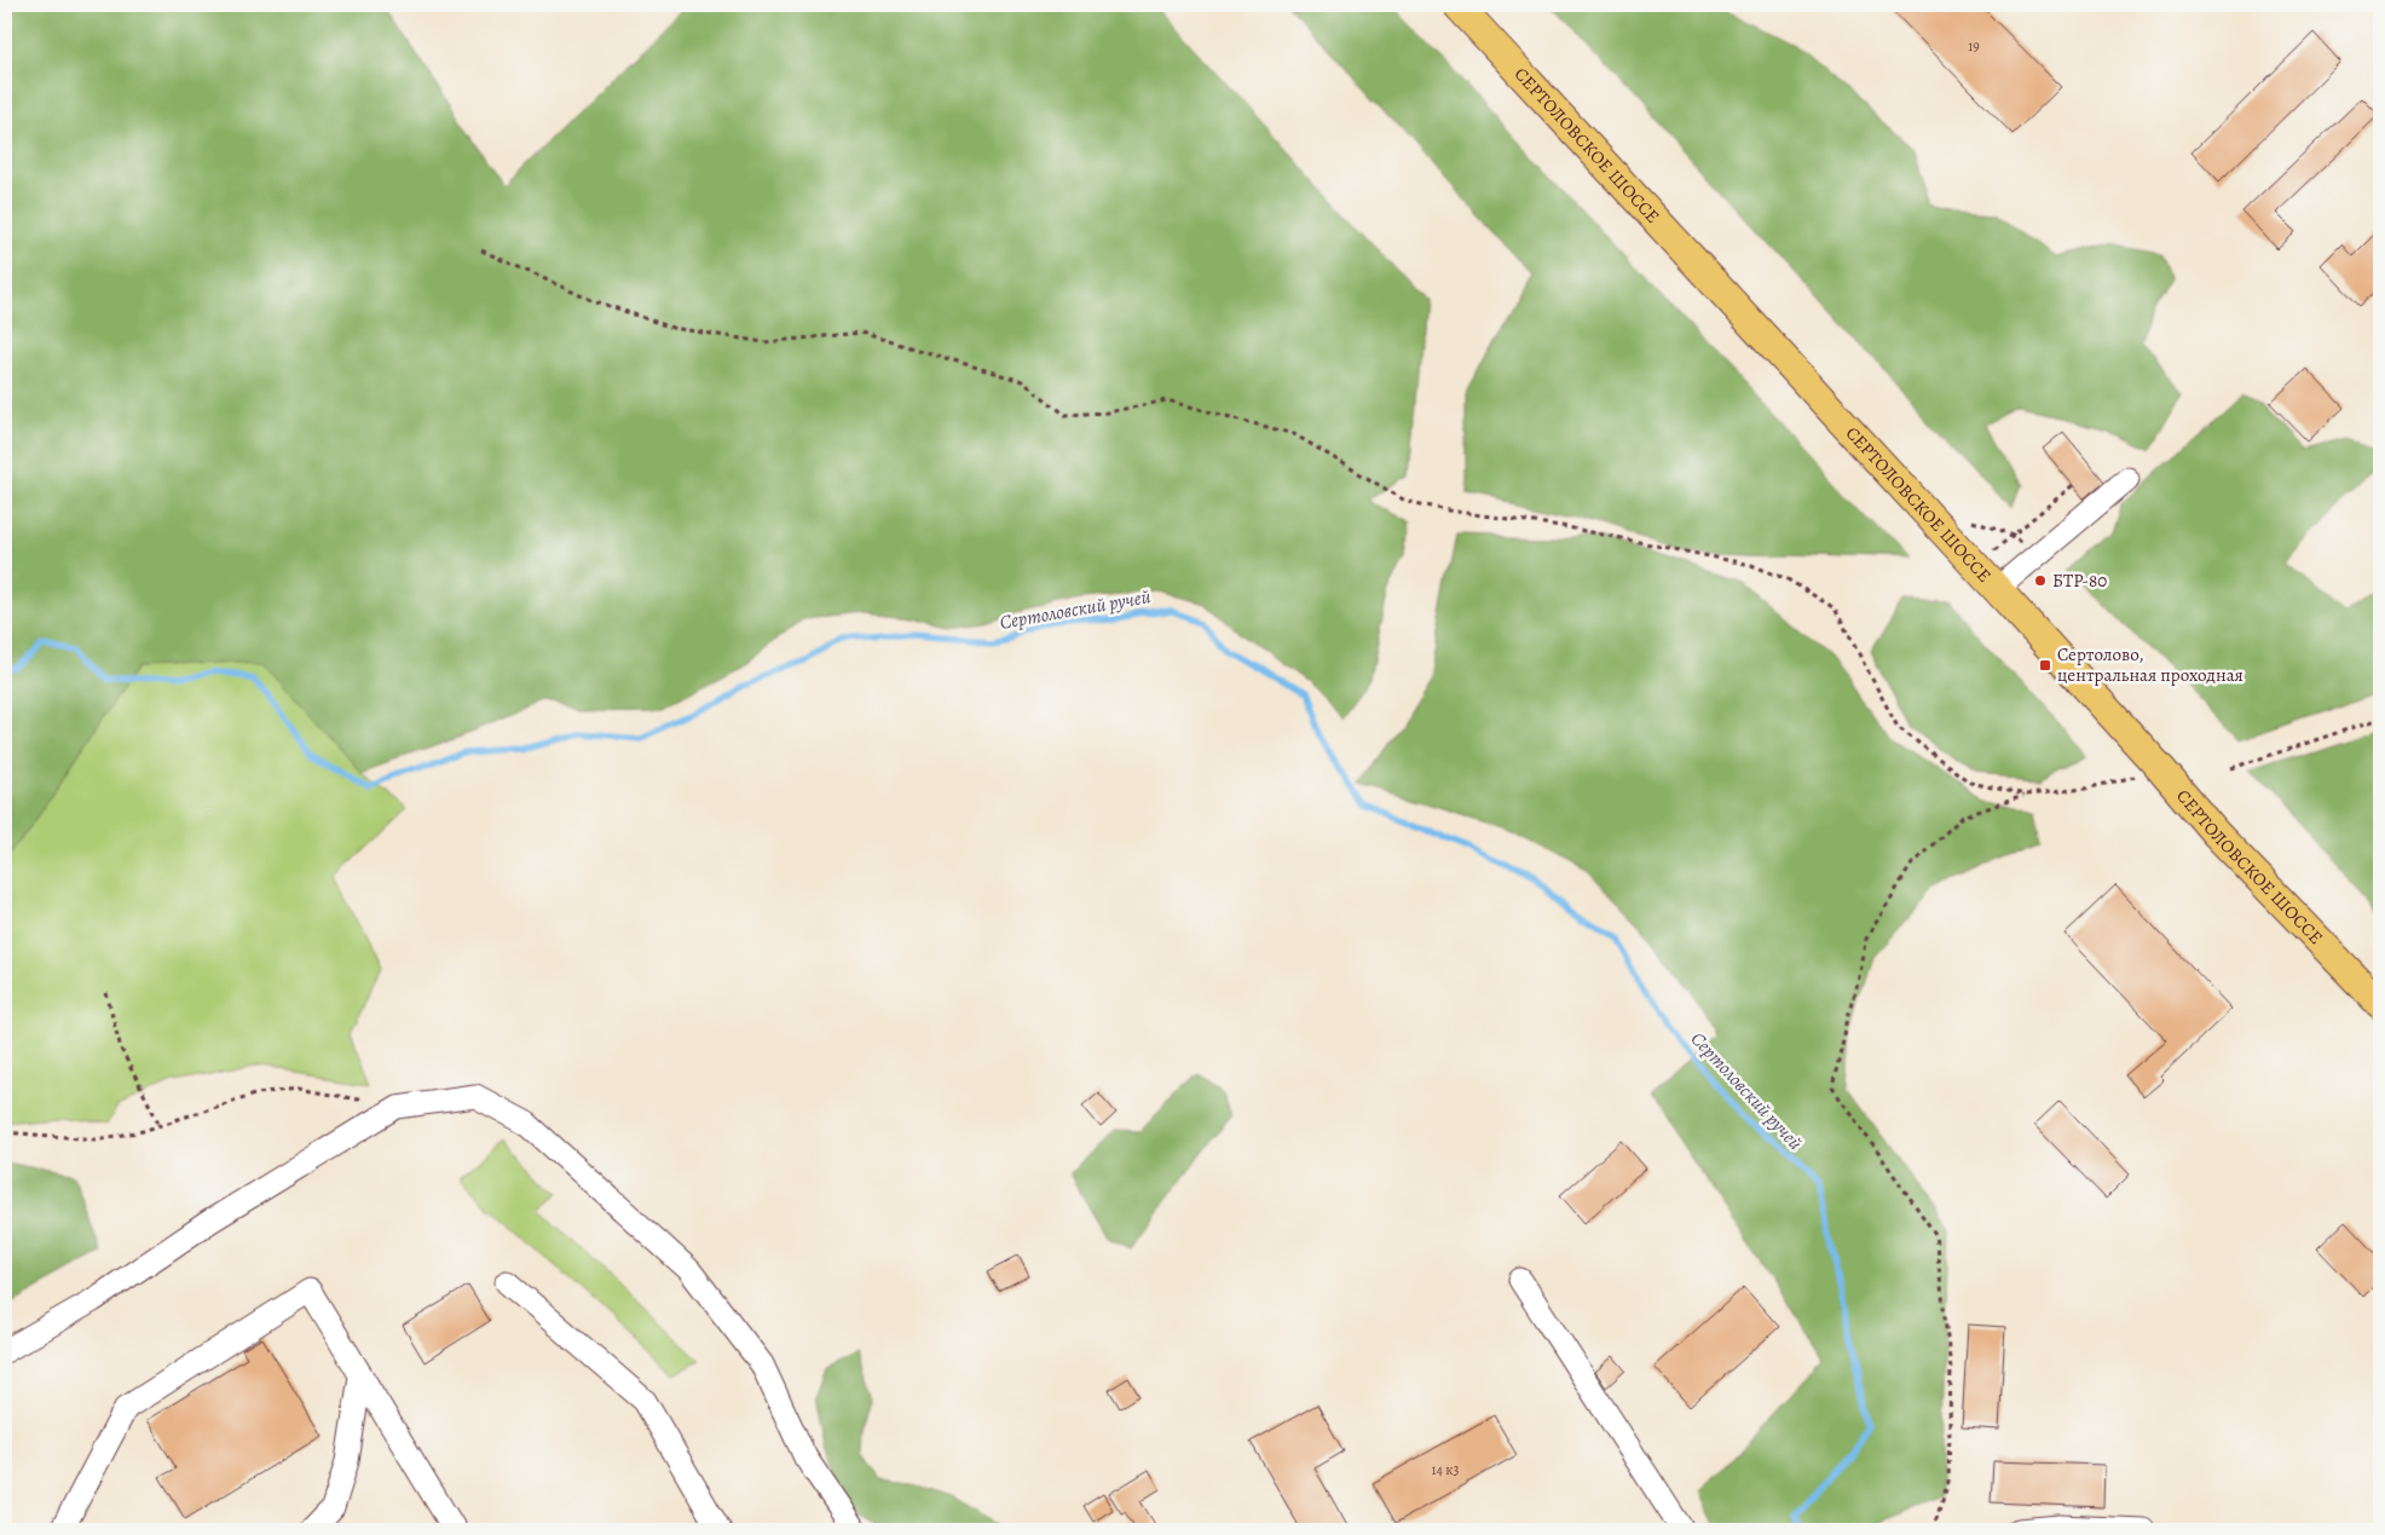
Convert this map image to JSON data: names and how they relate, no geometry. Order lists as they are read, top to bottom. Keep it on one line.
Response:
{"streets":{"main road":["СЕРТОЛОВСКОЕ ШОССЕ"]},"water":["Сертоловский ручей"],"places":{"other":["БТР-80"],"transit":["Сертолово, центральная проходная"]},"house_numbers":["19","14 к3"]}
